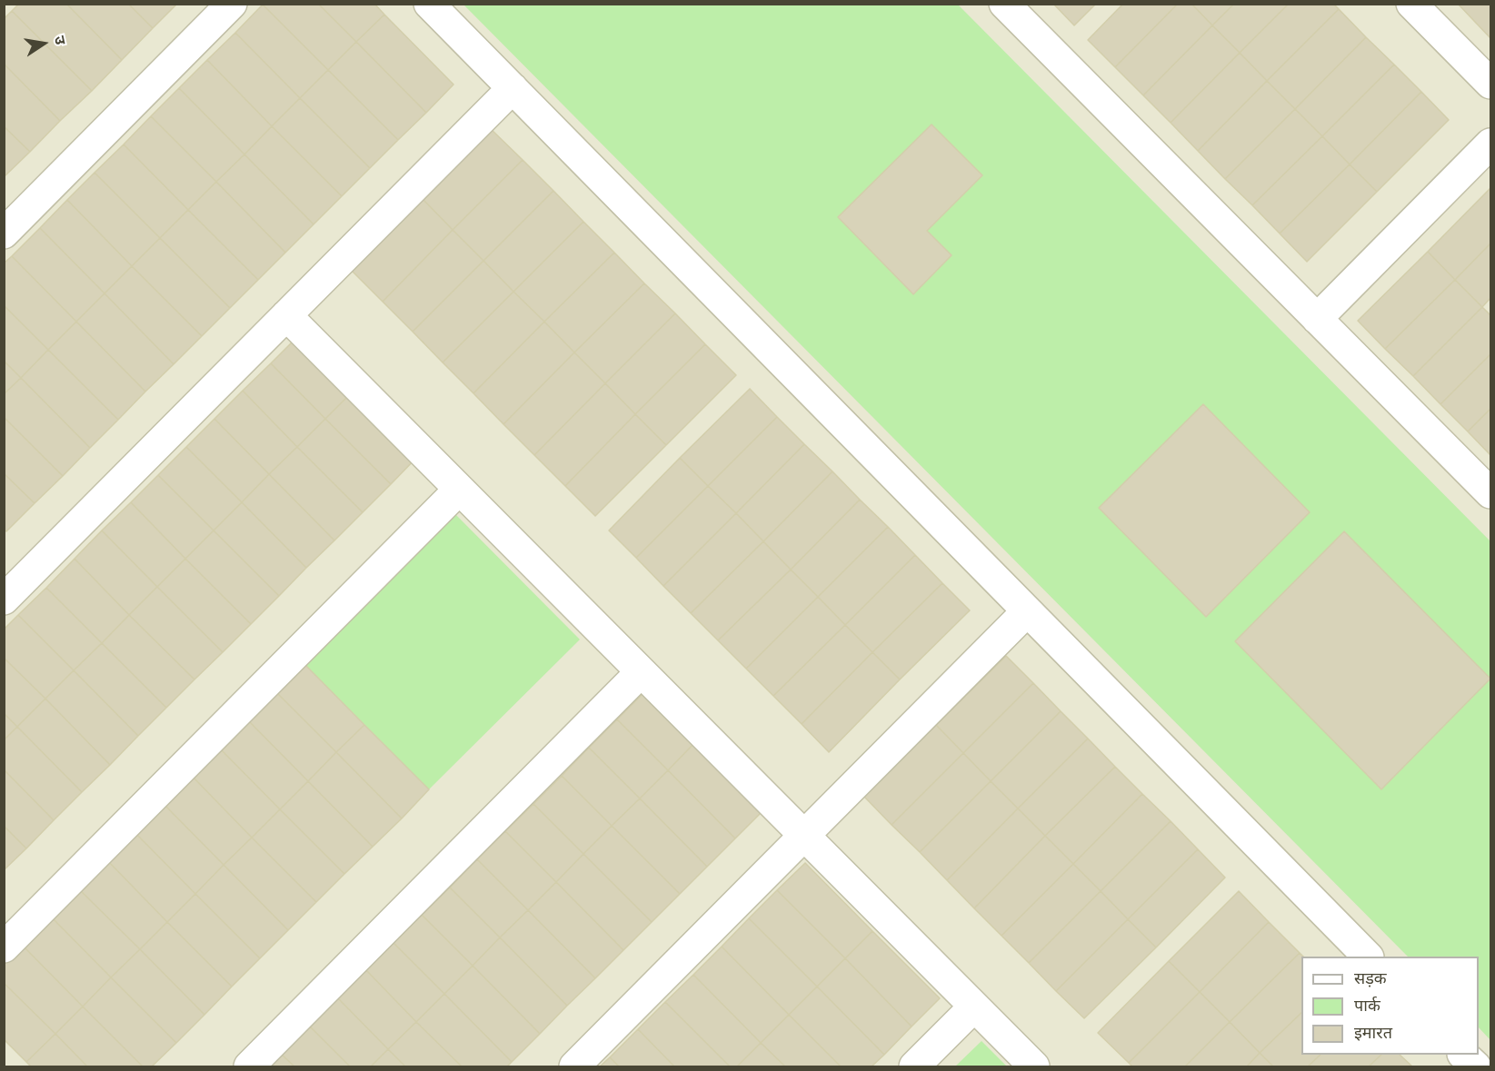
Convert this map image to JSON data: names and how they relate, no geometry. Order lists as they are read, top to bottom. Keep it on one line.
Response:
{"legend":["सड़क","पार्क","इमारत"],"north":"right"}
